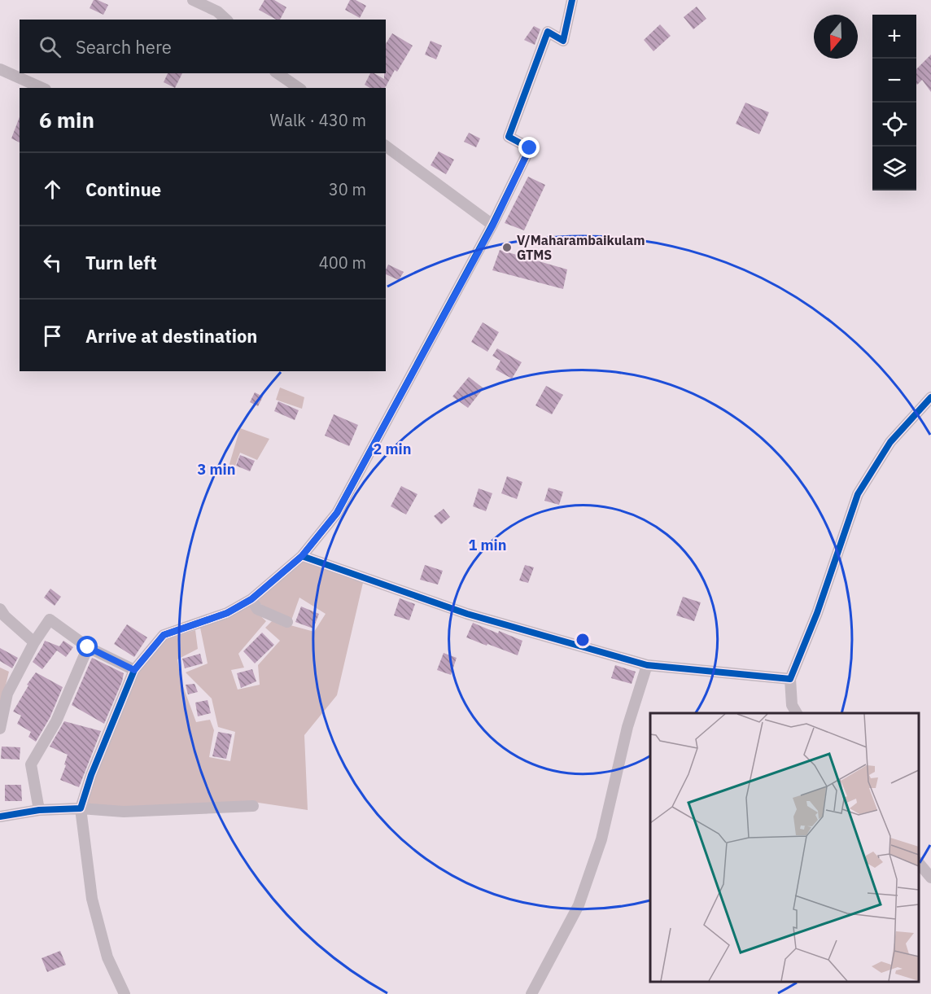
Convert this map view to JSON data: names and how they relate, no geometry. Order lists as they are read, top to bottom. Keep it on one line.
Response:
{"places":["V/Maharambaikulam GTMS"],"north":"bottom","page":{"map_buttons":["+","−"],"search":"Search here","heading":["6 min","Walk · 430 m"],"list":[["Continue","30 m"],["Turn left","400 m"],"Arrive at destination"]},"rings":["2 min","3 min","1 min"]}
